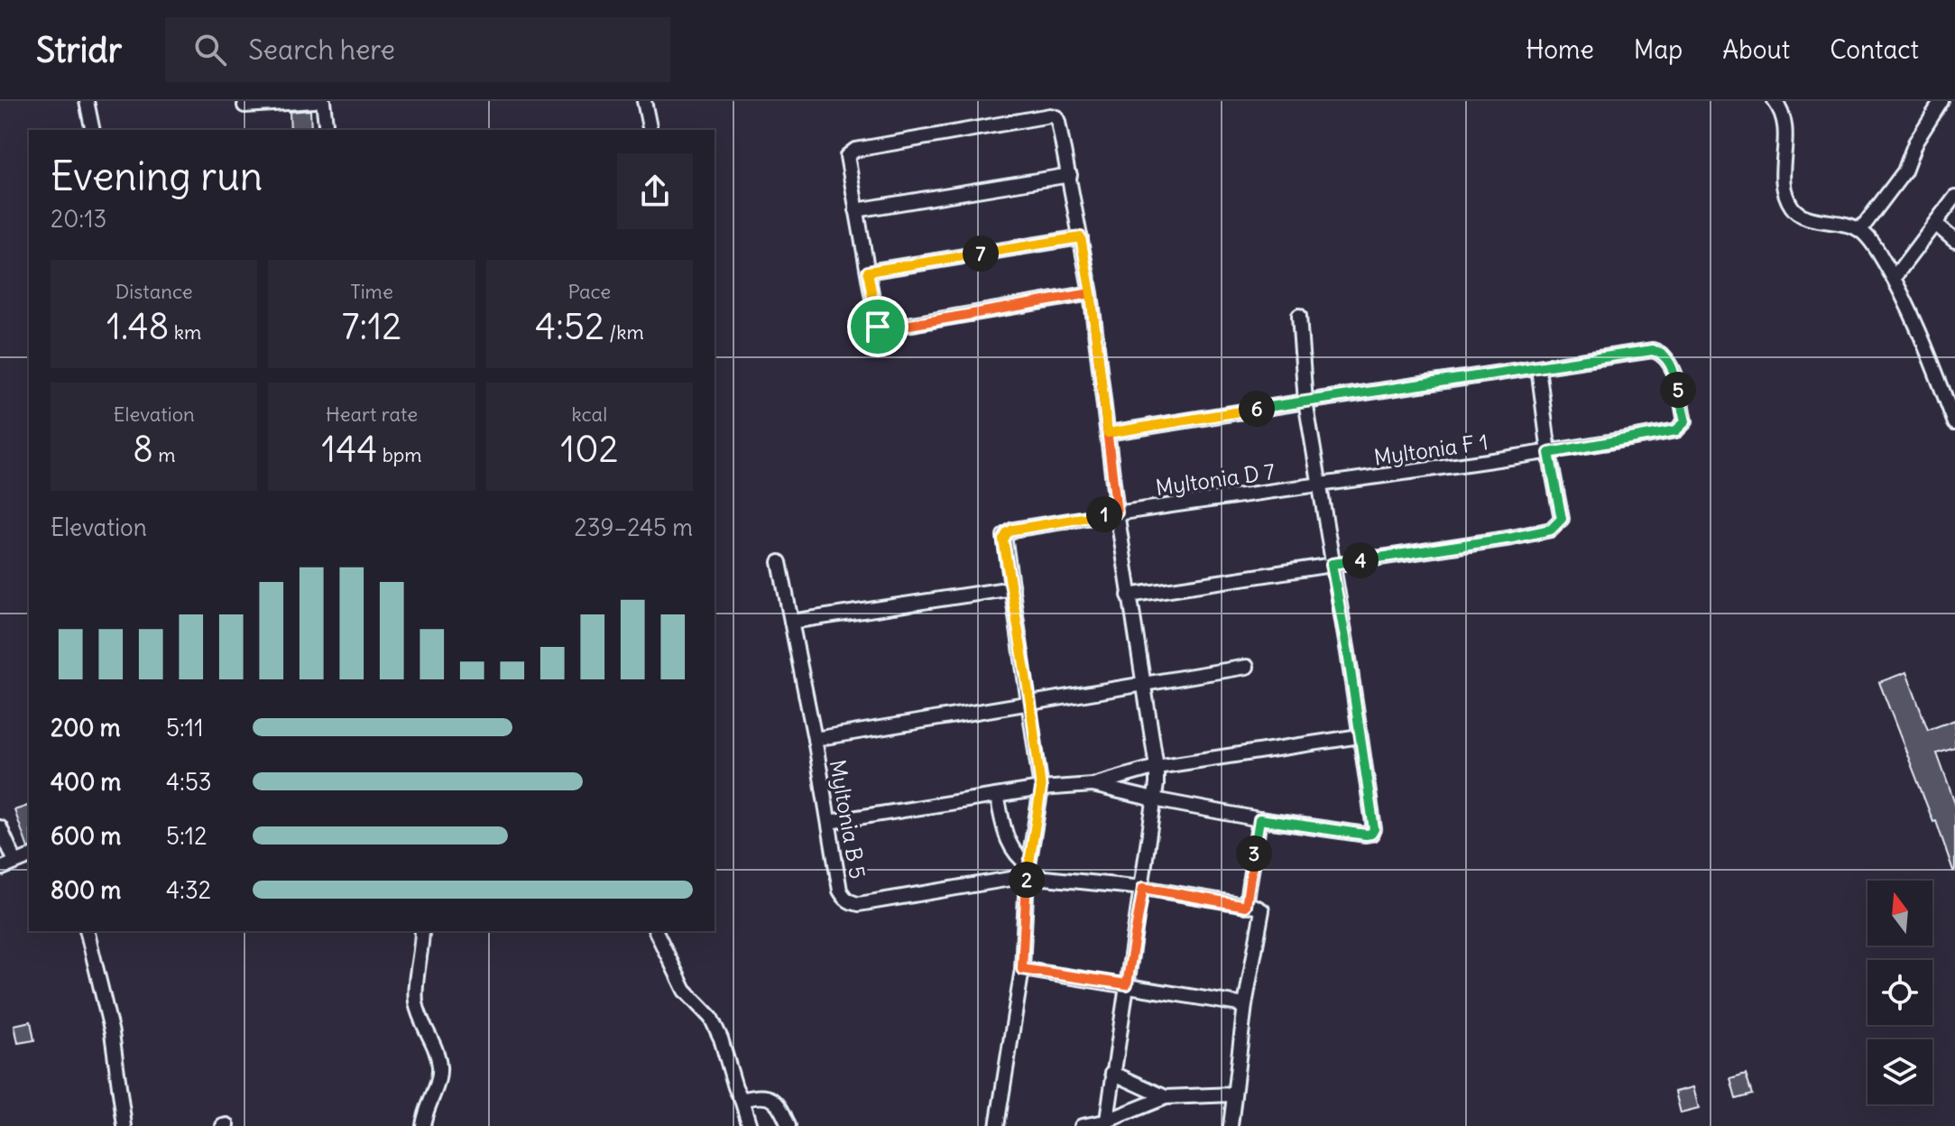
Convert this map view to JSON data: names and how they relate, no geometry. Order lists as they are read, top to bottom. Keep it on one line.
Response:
{"streets":{"street":["Myltonia F 1","Myltonia D 7","Myltonia B 5"]},"crossings":[["Myltonia F 1","Myltonia D 7"]],"north":"top","page":{"header":"Stridr","search":"Search here","nav":["Home","Map","About","Contact"],"heading":["Evening run","20:13"],"pins":["7","5","6","1","4","3","2"],"stats":[["Distance","1.48 km"],["Time","7:12"],["Pace","4:52 /km"],["Elevation","8 m"],["Heart rate","144 bpm"],["kcal","102"]],"chart":["Elevation","239–245 m"],"list":[{"name":"200 m","note":"5:11"},{"name":"400 m","note":"4:53"},{"name":"600 m","note":"5:12"},{"name":"800 m","note":"4:32"}]}}
